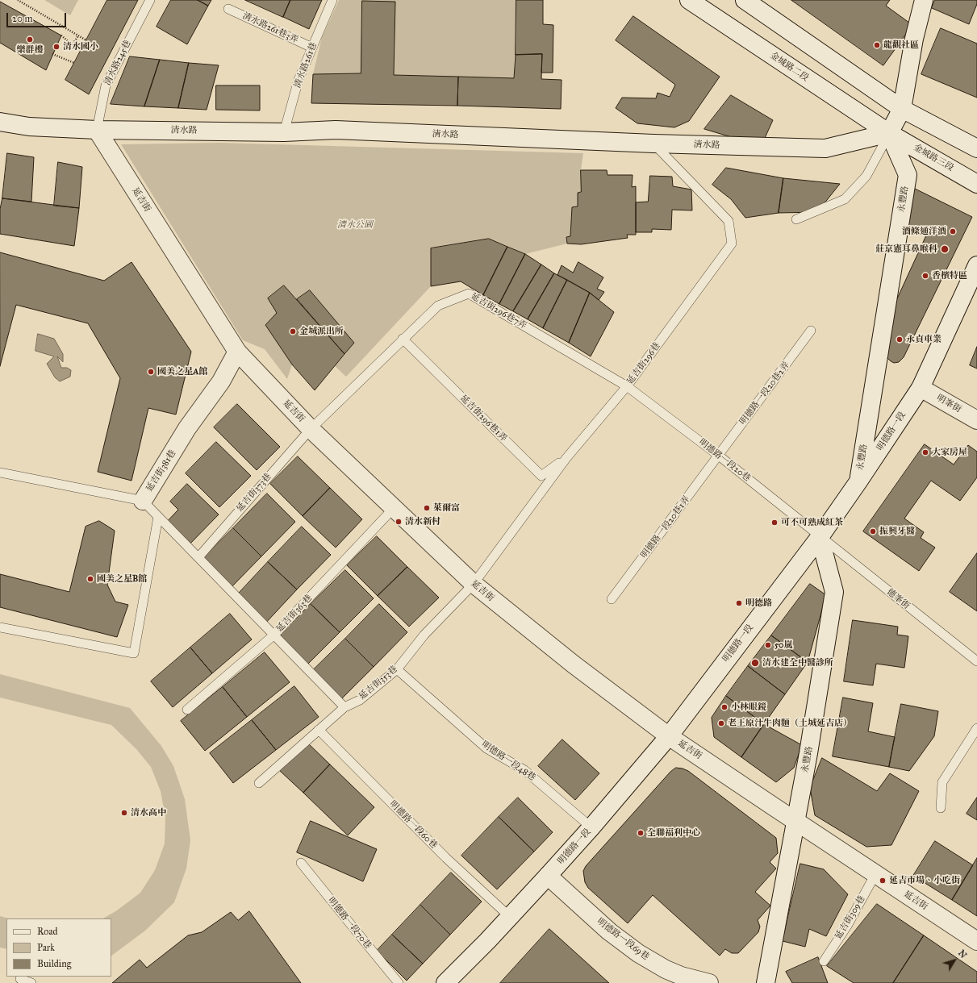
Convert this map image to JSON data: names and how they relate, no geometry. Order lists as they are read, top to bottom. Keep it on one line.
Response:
{"streets":{"street":["金城路二段","清水路","金城路三段","永豐路","延吉街","明峯街","明德路一段","延吉街381巷","明德路一段69巷"],"lane":["清水路261巷3弄","清水路245巷","清水路261巷","延吉街296巷7弄","延吉街296巷","明德路一段20巷2弄","延吉街296巷1弄","明德路一段20巷","延吉街373巷","明德路一段20巷1弄","德峯街","延吉街363巷","延吉街353巷","明德路一段48巷","明德路一段60巷","延吉街309巷","明德路一段70巷"]},"crossings":[["清水路261巷3弄","清水路261巷"],["清水路245巷","清水路"],["清水路245巷","延吉街"],["清水路261巷","清水路"],["金城路二段","清水路"],["金城路二段","金城路三段"],["金城路二段","永豐路"],["清水路","金城路三段"],["清水路","永豐路"],["清水路","延吉街"],["清水路","延吉街296巷"],["金城路三段","永豐路"],["永豐路","延吉街"],["永豐路","明德路一段"],["永豐路","明德路一段20巷"],["永豐路","德峯街"],["延吉街","延吉街296巷7弄"],["延吉街","延吉街296巷"],["延吉街","明德路一段"],["延吉街","延吉街381巷"],["延吉街","延吉街373巷"],["延吉街","延吉街363巷"],["延吉街","延吉街353巷"],["延吉街","延吉街309巷"],["延吉街296巷7弄","延吉街296巷"],["延吉街296巷7弄","延吉街296巷1弄"],["延吉街296巷7弄","明德路一段20巷"],["延吉街296巷7弄","延吉街373巷"],["延吉街296巷","延吉街296巷1弄"],["延吉街296巷","明德路一段20巷"],["延吉街296巷","延吉街353巷"],["明德路一段20巷2弄","明德路一段20巷"],["明德路一段20巷2弄","明德路一段20巷1弄"],["明峯街","明德路一段"],["明德路一段","明德路一段20巷"],["明德路一段","德峯街"],["明德路一段","明德路一段48巷"],["明德路一段","明德路一段60巷"],["明德路一段","明德路一段69巷"],["明德路一段20巷","明德路一段20巷1弄"],["明德路一段20巷","德峯街"],["延吉街353巷","明德路一段48巷"],["延吉街353巷","明德路一段60巷"]],"parks":["清水公園"],"places":["樂群樓","龍觀社區","清水國小","酒條通洋酒","莊京憲耳鼻喉科","香檳特區","金城派出所","永貞車業","國美之星A館","大家房屋","萊爾富","清水新村","可不可熟成紅茶","振興牙醫","國美之星B館","明德路","50嵐","清水建全中醫診所","小林眼鏡","老王原汁牛肉麵（土城延吉店）","清水高中","全聯福利中心","延吉市場、小吃街"],"legend":["Road","Park","Building"],"scale_bar":"20 m","north":"top right"}
